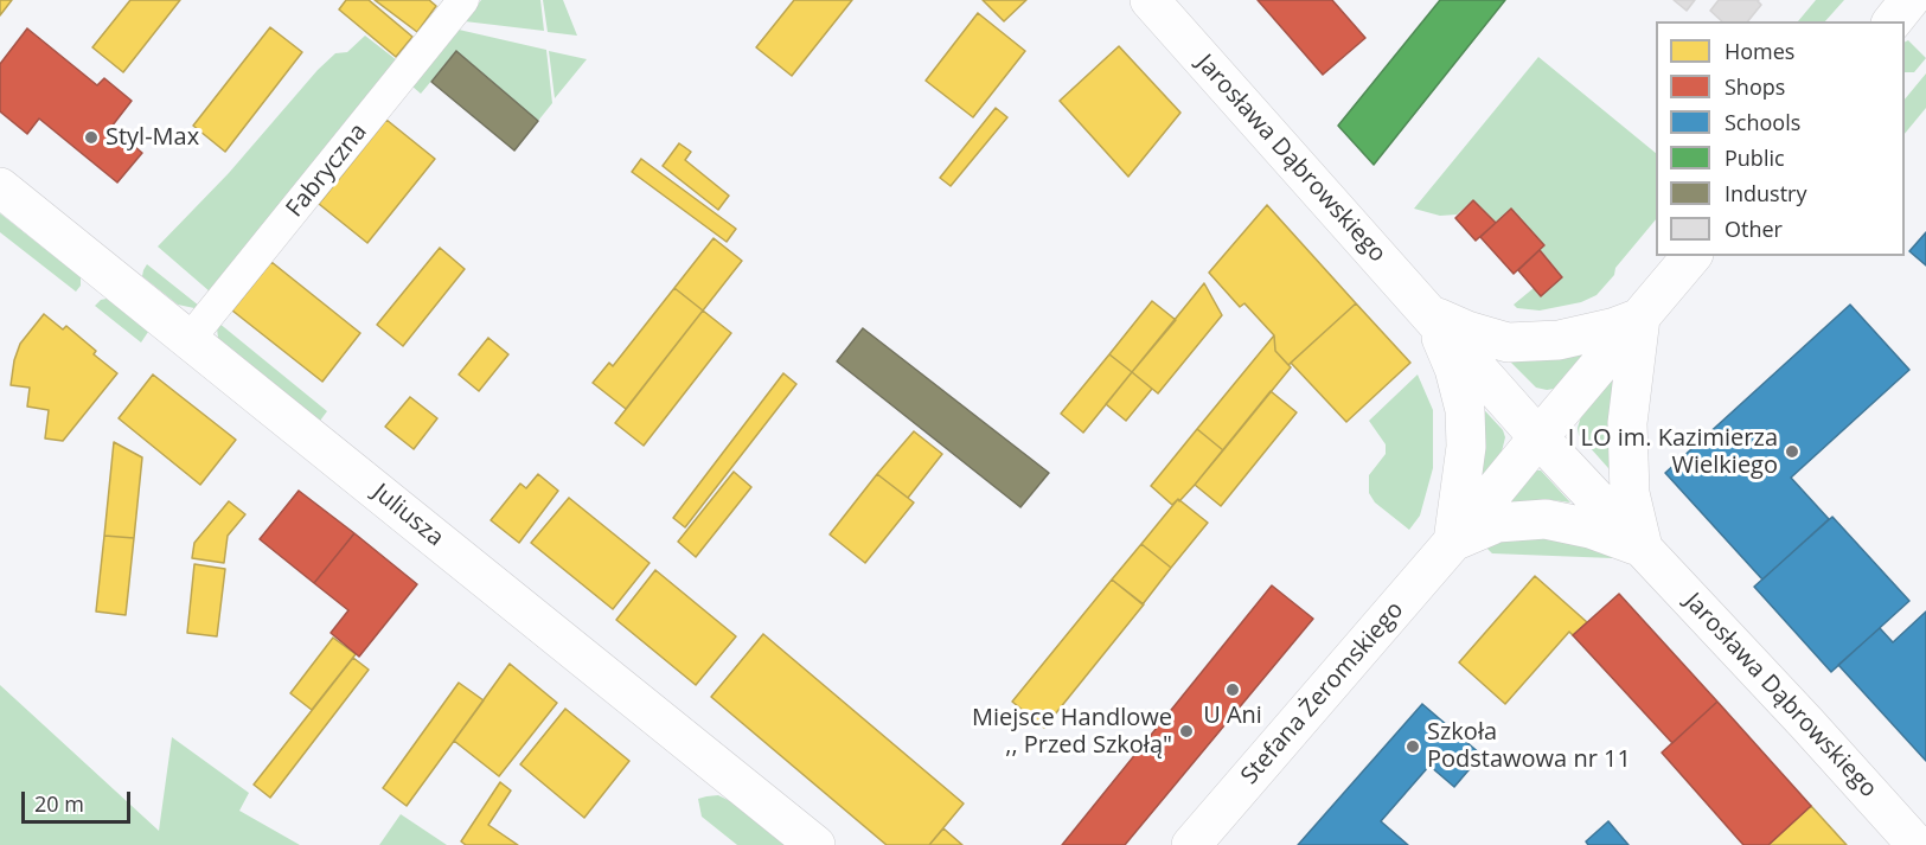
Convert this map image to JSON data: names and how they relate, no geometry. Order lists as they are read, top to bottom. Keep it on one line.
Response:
{"streets":{"street":["Jarosława Dąbrowskiego","Fabryczna","Juliusza","Stefana Żeromskiego"]},"crossings":[["Jarosława Dąbrowskiego","Stefana Żeromskiego"],["Fabryczna","Juliusza"]],"places":["Styl-Max","I LO im. Kazimierza Wielkiego","U Ani","Miejsce Handlowe ,, Przed Szkołą\"","Szkoła Podstawowa nr 11"],"legend":["Homes","Shops","Schools","Public","Industry","Other"],"scale_bar":"20 m"}
